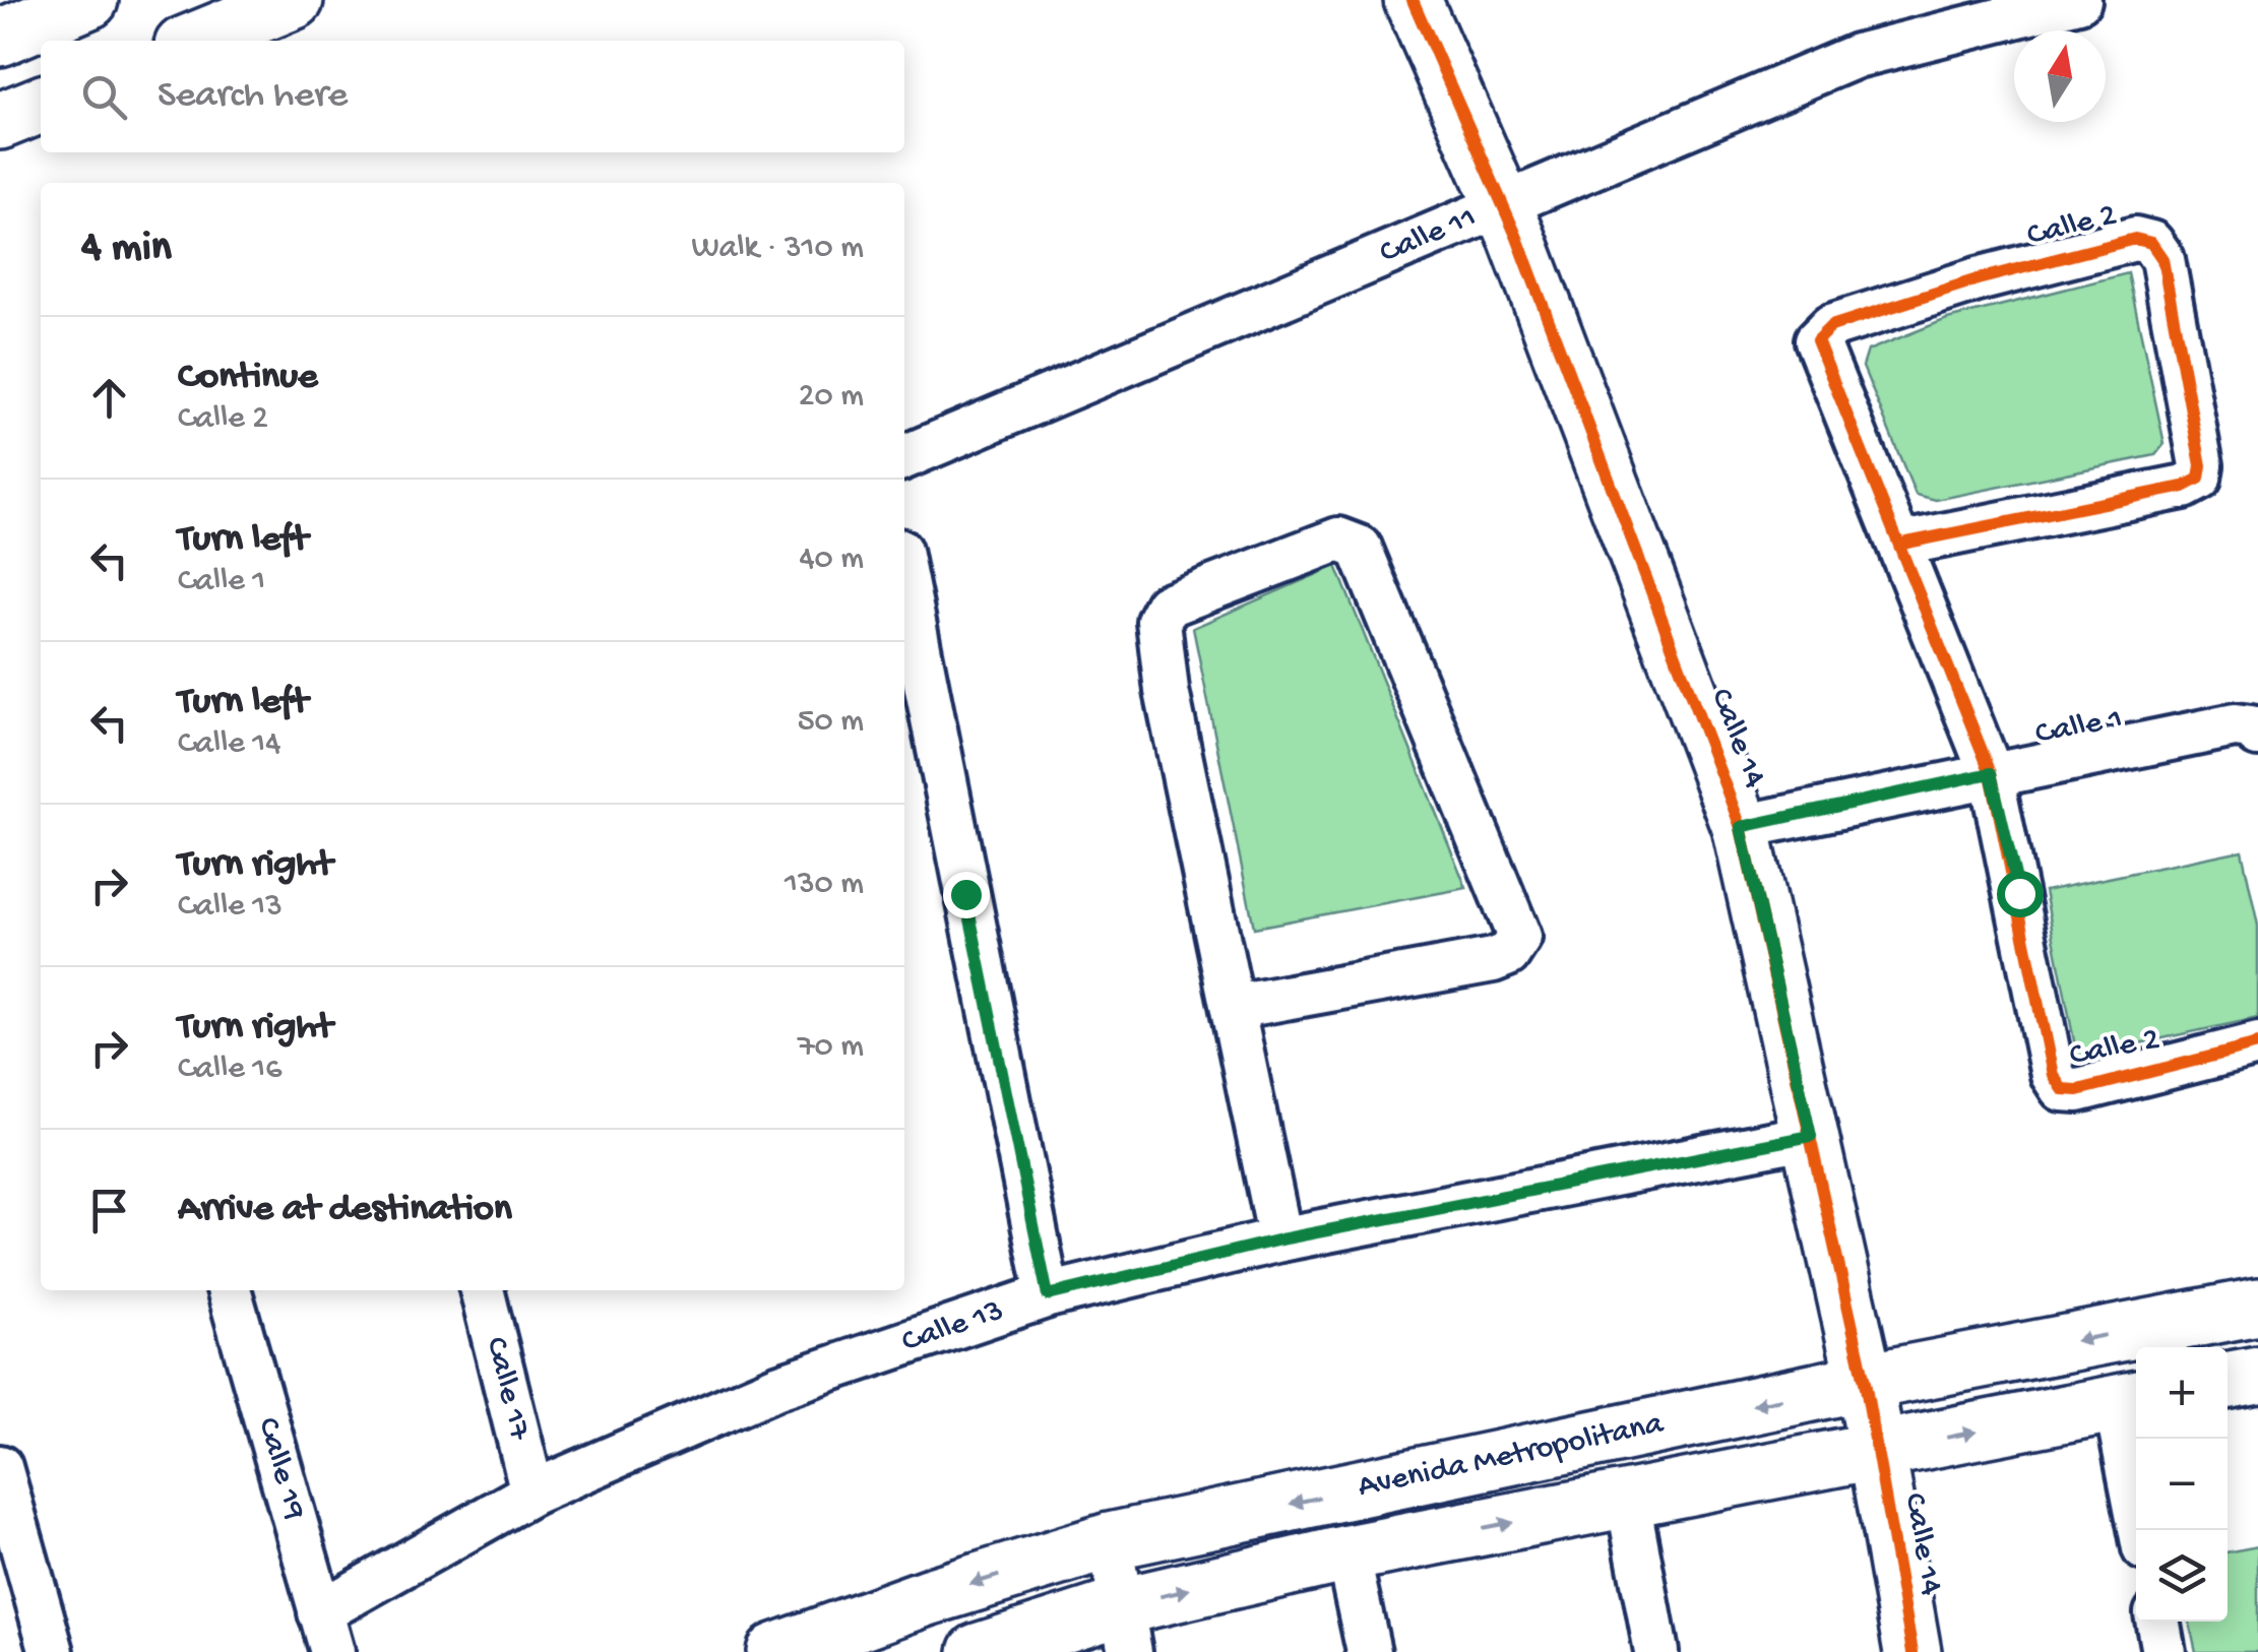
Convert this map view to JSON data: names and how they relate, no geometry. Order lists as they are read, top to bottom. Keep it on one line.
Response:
{"streets":{"street":["Calle 2","Calle 11","Calle 1","Calle 14","Calle 13","Calle 17","Avenida Metropolitana","Calle 19"]},"crossings":[["Calle 2","Calle 1"],["Calle 11","Calle 14"],["Calle 1","Calle 14"],["Calle 14","Calle 13"],["Calle 14","Avenida Metropolitana"],["Calle 13","Calle 17"],["Calle 13","Calle 19"]],"north":"top","page":{"search":"Search here","heading":["4 min","Walk · 310 m"],"list":[["Continue","Calle 2","20 m"],["Turn left","Calle 1","40 m"],["Turn left","Calle 14","50 m"],["Turn right","Calle 13","130 m"],["Turn right","Calle 16","70 m"],"Arrive at destination"],"map_buttons":["+","−"]}}
